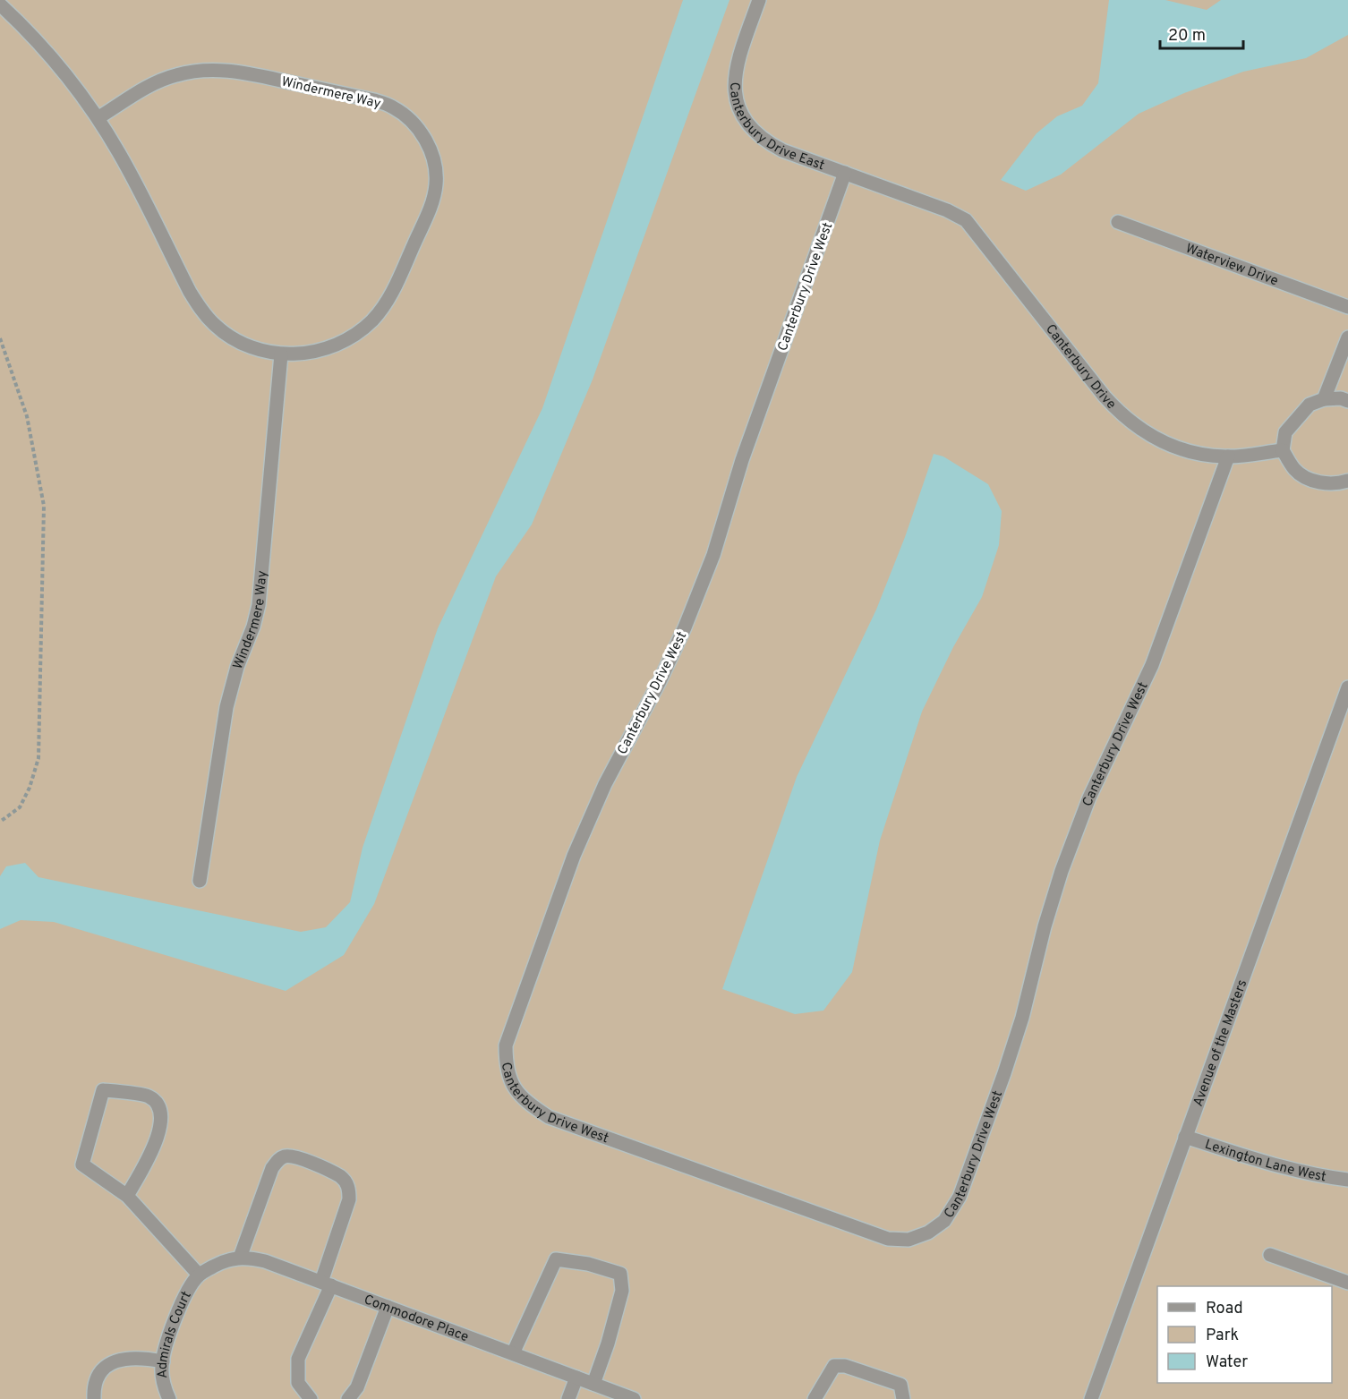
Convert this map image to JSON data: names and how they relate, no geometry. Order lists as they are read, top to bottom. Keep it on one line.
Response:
{"streets":{"street":["Windermere Way","Canterbury Drive East","Waterview Drive","Canterbury Drive West","Canterbury Drive","Avenue of the Masters","Lexington Lane West","Commodore Place","Admirals Court"]},"crossings":[["Canterbury Drive East","Canterbury Drive West"],["Canterbury Drive East","Canterbury Drive"],["Canterbury Drive West","Canterbury Drive"],["Avenue of the Masters","Lexington Lane West"],["Commodore Place","Admirals Court"]],"legend":["Road","Park","Water"],"scale_bar":"20 m"}
